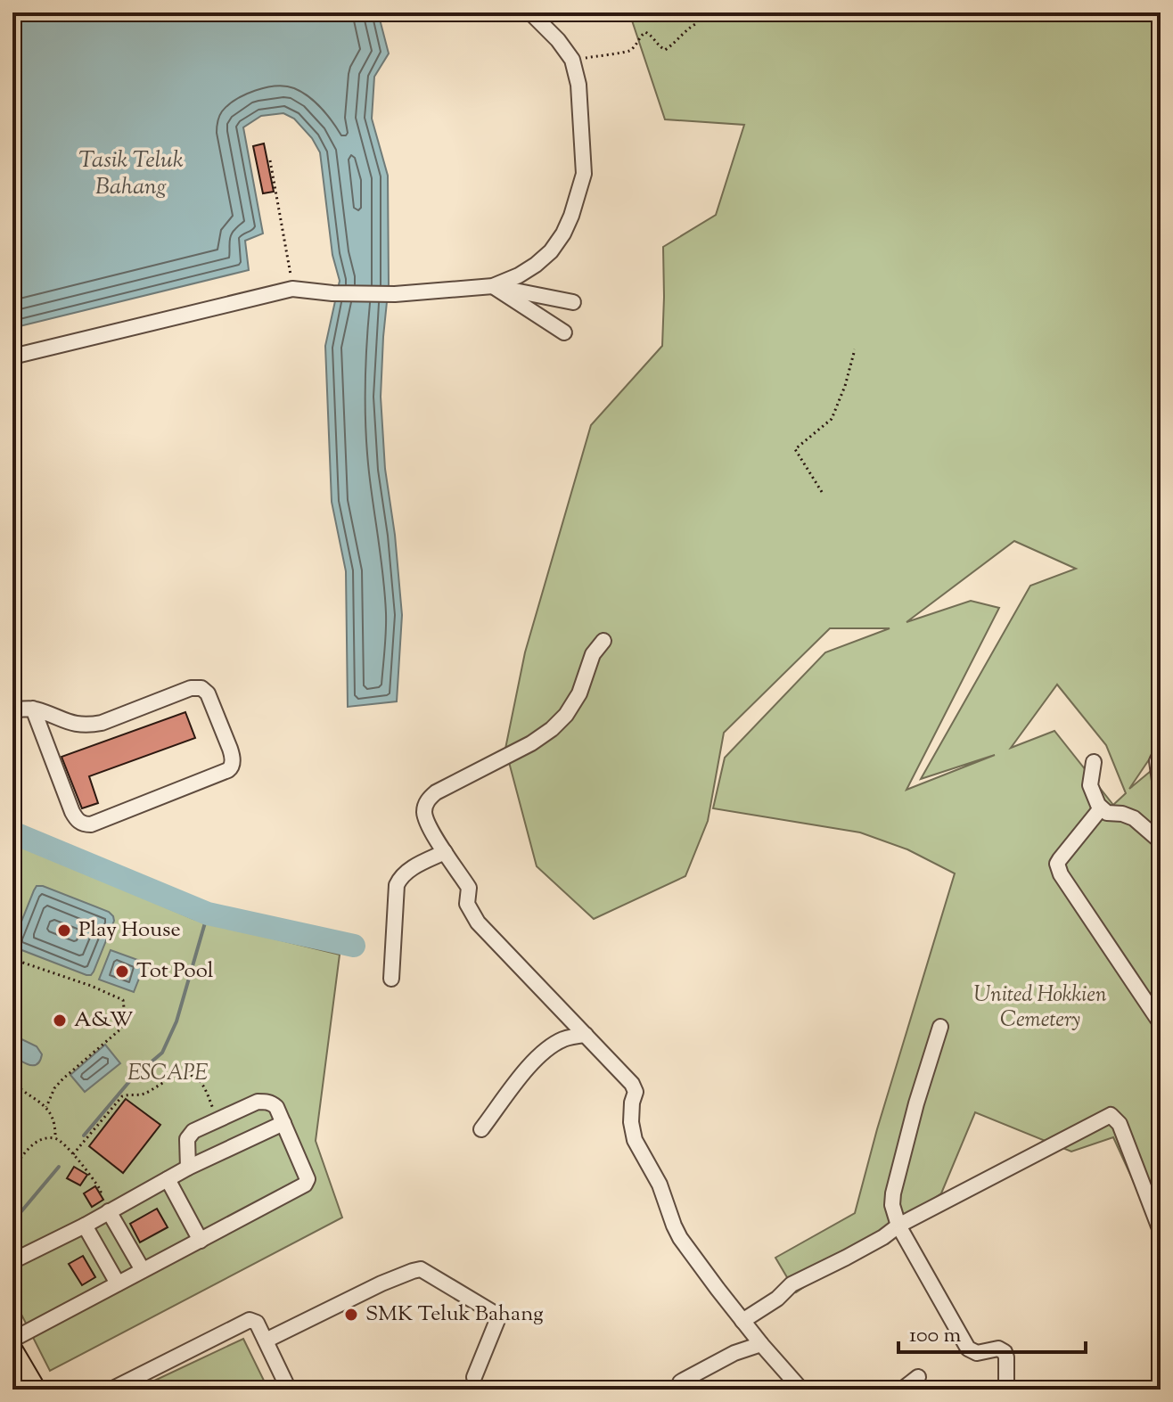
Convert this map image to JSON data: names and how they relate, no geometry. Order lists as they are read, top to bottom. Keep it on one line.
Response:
{"water":["Tasik Teluk Bahang"],"parks":["United Hokkien Cemetery","ESCAPE"],"places":["Play House","Tot Pool","A&W","SMK Teluk Bahang"],"scale_bar":"100 m"}
